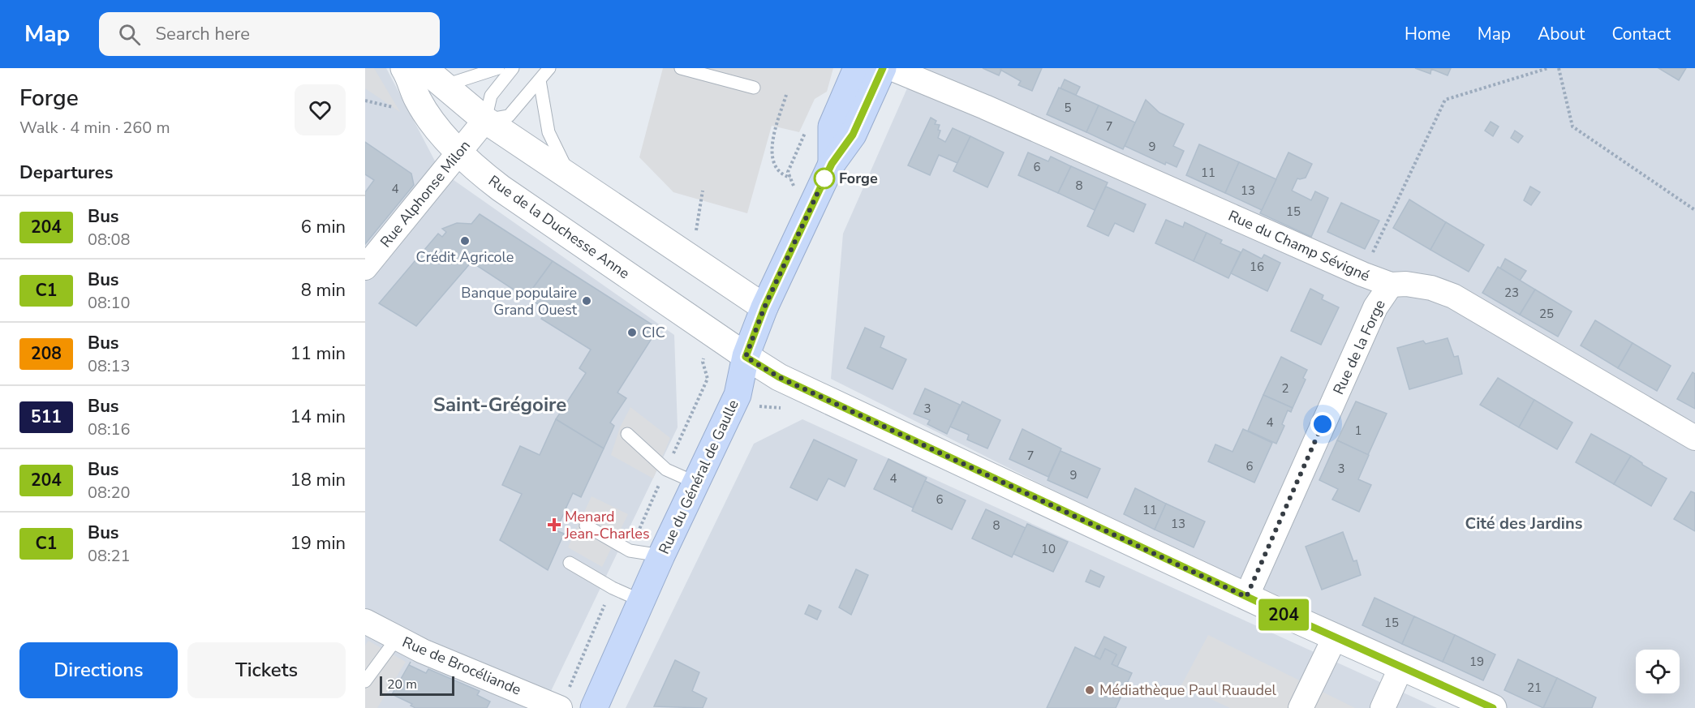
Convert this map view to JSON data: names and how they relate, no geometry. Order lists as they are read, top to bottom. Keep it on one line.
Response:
{"streets":{"main road":["Rue du Général de Gaulle"],"street":["Rue Alphonse Milon","Rue de la Duchesse Anne","Rue du Champ Sévigné","Rue de la Forge","Rue de Brocéliande"]},"crossings":[["Rue Alphonse Milon","Rue de la Duchesse Anne"],["Rue de la Duchesse Anne","Rue de la Forge"],["Rue de la Duchesse Anne","Rue du Général de Gaulle"],["Rue du Champ Sévigné","Rue de la Forge"]],"districts":["Saint-Grégoire","Cité des Jardins"],"places":{"other":["Forge","Crédit Agricole","Banque populaire Grand Ouest","CIC","Médiathèque Paul Ruaudel"],"health":["Menard Jean-Charles"]},"lines":["bus line 204"],"house_numbers":["5","7","9","6","11","8","4","13","15","16","23","25","2","3","4","1","7","6","3","9","4","6","11","13","8","10","15","19","21"],"scale_bar":"20 m","page":{"header":"Map","search":"Search here","nav":["Home","Map","About","Contact"],"heading":[["Forge","Walk · 4 min · 260 m"],"Departures"],"on_map":"204","list":[{"mark":"204","name":"Bus","note":"08:08","value":"6 min"},{"mark":"C1","name":"Bus","note":"08:10","value":"8 min"},{"mark":"208","name":"Bus","note":"08:13","value":"11 min"},{"mark":"511","name":"Bus","note":"08:16","value":"14 min"},{"mark":"204","name":"Bus","note":"08:20","value":"18 min"},{"mark":"C1","name":"Bus","note":"08:21","value":"19 min"}],"buttons":["Directions","Tickets"],"scale":"20 m"}}
